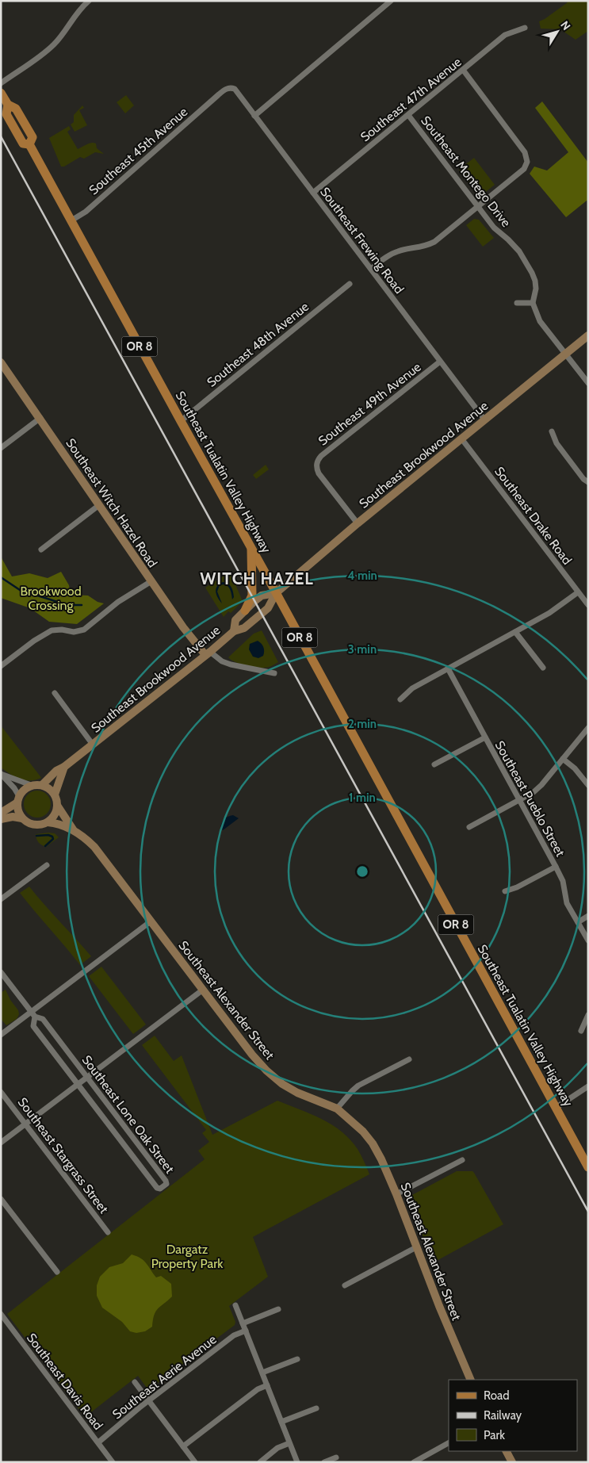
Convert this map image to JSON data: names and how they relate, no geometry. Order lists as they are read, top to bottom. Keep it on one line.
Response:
{"streets":{"main road":["OR 8","Southeast Tualatin Valley Highway"],"street":["Southeast 47th Avenue","Southeast 45th Avenue","Southeast Montego Drive","Southeast Frewing Road","Southeast 48th Avenue","Southeast 49th Avenue","Southeast Brookwood Avenue","Southeast Witch Hazel Road","Southeast Drake Road","Southeast Pueblo Street","Southeast Alexander Street","Southeast Lone Oak Street","Southeast Stargrass Street","Southeast Aerie Avenue","Southeast Davis Road"]},"crossings":[["Southeast 47th Avenue","Southeast Montego Drive"],["Southeast 47th Avenue","Southeast Frewing Road"],["Southeast 45th Avenue","Southeast Frewing Road"],["Southeast 45th Avenue","Southeast Tualatin Valley Highway"],["Southeast Montego Drive","Southeast Brookwood Avenue"],["Southeast Frewing Road","Southeast 49th Avenue"],["Southeast Frewing Road","Southeast Brookwood Avenue"],["Southeast 48th Avenue","Southeast Tualatin Valley Highway"],["Southeast 49th Avenue","Southeast Brookwood Avenue"],["Southeast Brookwood Avenue","Southeast Tualatin Valley Highway"],["Southeast Brookwood Avenue","Southeast Witch Hazel Road"],["Southeast Brookwood Avenue","Southeast Drake Road"],["Southeast Brookwood Avenue","Southeast Alexander Street"],["Southeast Aerie Avenue","Southeast Davis Road"]],"districts":["WITCH HAZEL"],"parks":["Brookwood Crossing","Dargatz Property Park"],"legend":["Road","Railway","Park"],"north":"top right","rings":["4 min","3 min","2 min","1 min"]}
